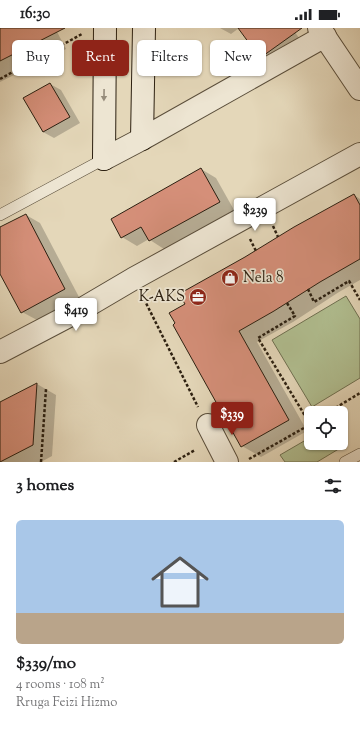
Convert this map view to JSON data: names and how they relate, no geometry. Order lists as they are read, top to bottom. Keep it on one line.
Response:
{"places":{"shop":["Nela 8"],"office":["K-AKS"]},"page":{"status":"16:30","chip":["Buy","Rent","Filters","New"],"price":["$239","$419","$339"],"heading":"3 homes","list":[{"name":"$339/mo","note":"4 rooms · 108 m² · Rruga Feizi Hizmo"}]}}
